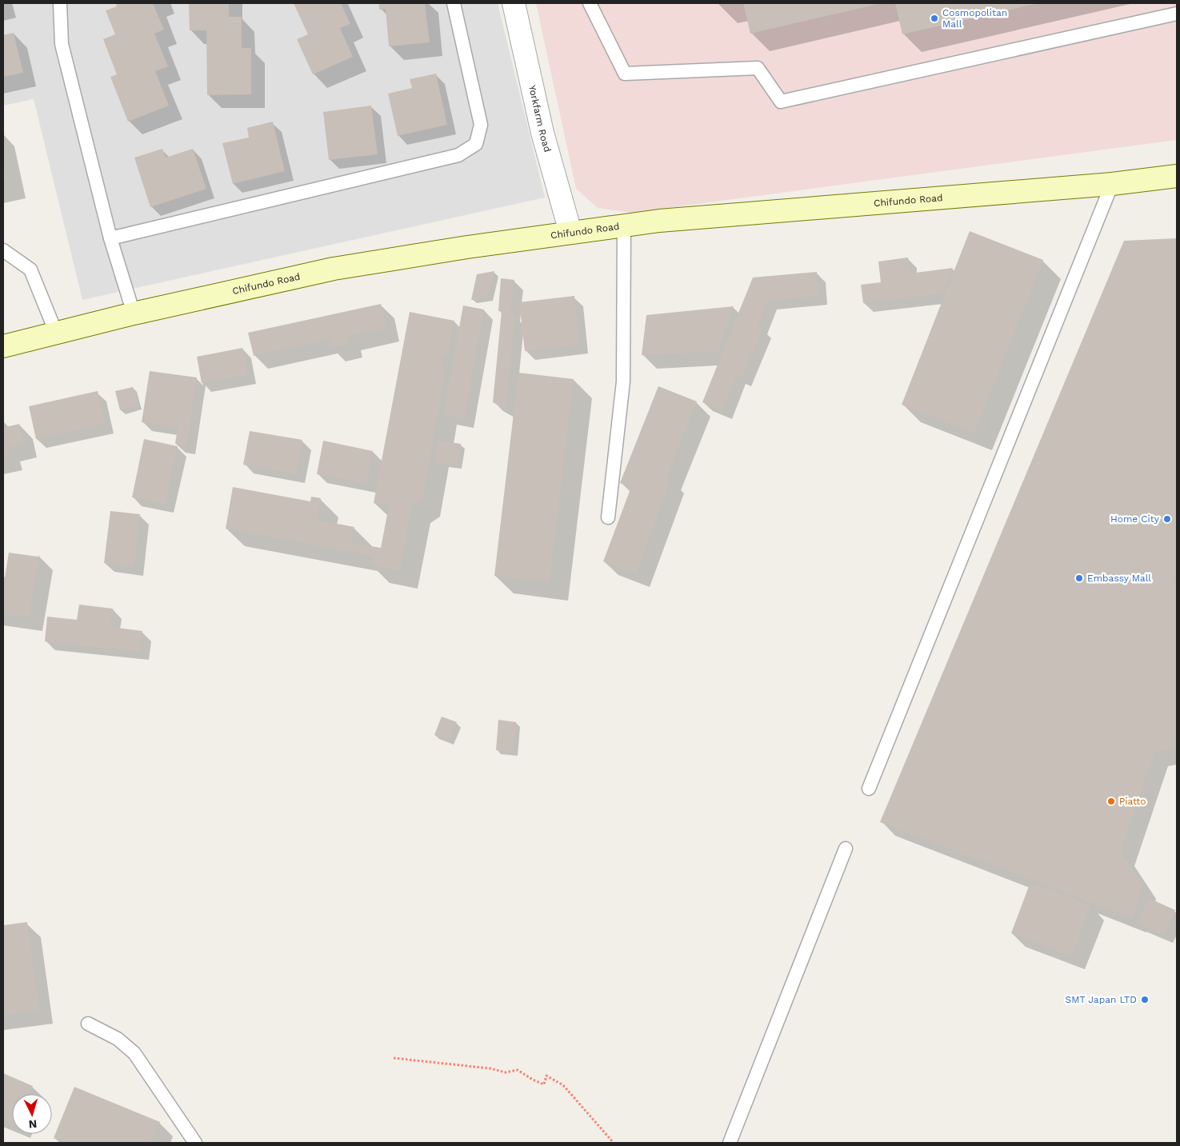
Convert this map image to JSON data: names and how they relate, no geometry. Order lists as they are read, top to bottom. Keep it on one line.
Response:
{"streets":{"street":["Yorkfarm Road","Chifundo Road"]},"crossings":[["Yorkfarm Road","Chifundo Road"]],"places":["Cosmopolitan Mall","Home City","Embassy Mall","Piatto","SMT Japan LTD"],"north":"bottom"}
